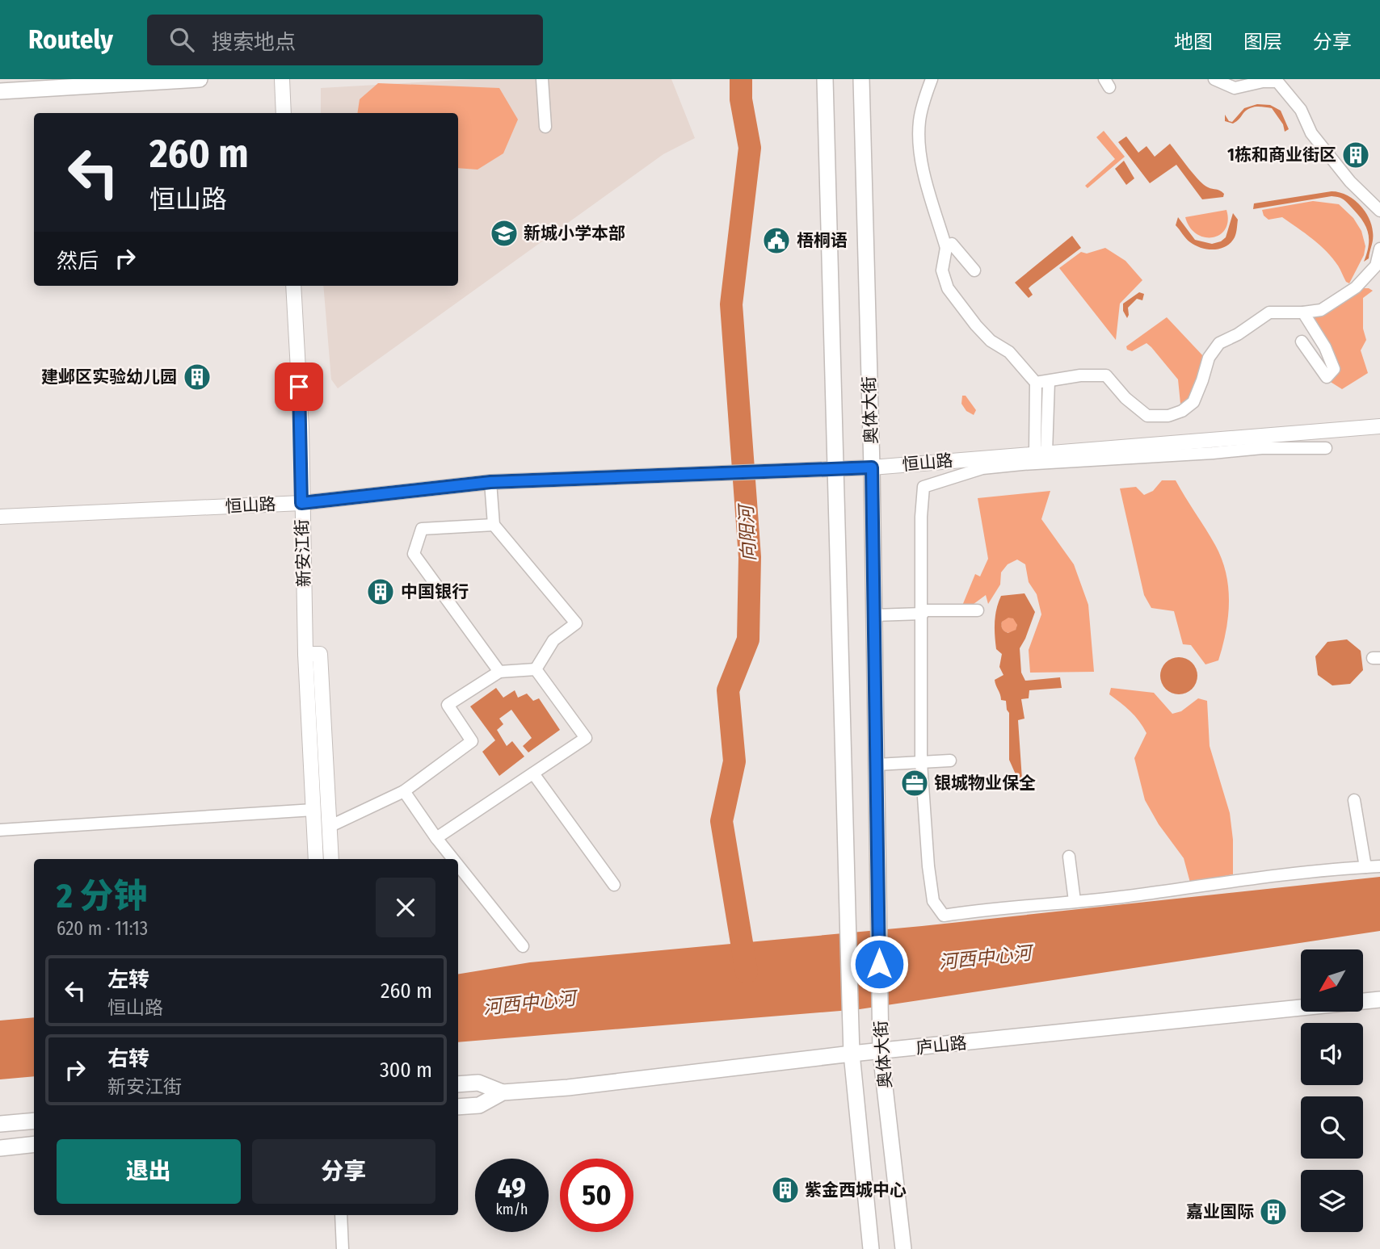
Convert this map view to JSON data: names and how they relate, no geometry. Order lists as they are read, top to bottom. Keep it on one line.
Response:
{"streets":{"main road":["奥体大街","庐山路"],"street":["恒山路","新安江街"]},"crossings":[["奥体大街","恒山路"],["奥体大街","庐山路"],["恒山路","新安江街"]],"water":["向阳河","河西中心河"],"places":{"building":["1栋和商业街区","建邺区实验幼儿园","中国银行","紫金西城中心","嘉业国际"],"school or university":["新城小学本部"],"public building":["梧桐语"],"office":["银城物业保全"]},"north":"bottom left","page":{"header":"Routely","search":"搜索地点","nav":["地图","图层","分享"],"turn":["260 m","恒山路"],"then":"然后","heading":["2 分钟","620 m · 11:13"],"list":[{"name":"左转","note":"恒山路","value":"260 m"},{"name":"右转","note":"新安江街","value":"300 m"}],"buttons":["退出","分享"],"speed":"49 km/h","limit":"50"}}
